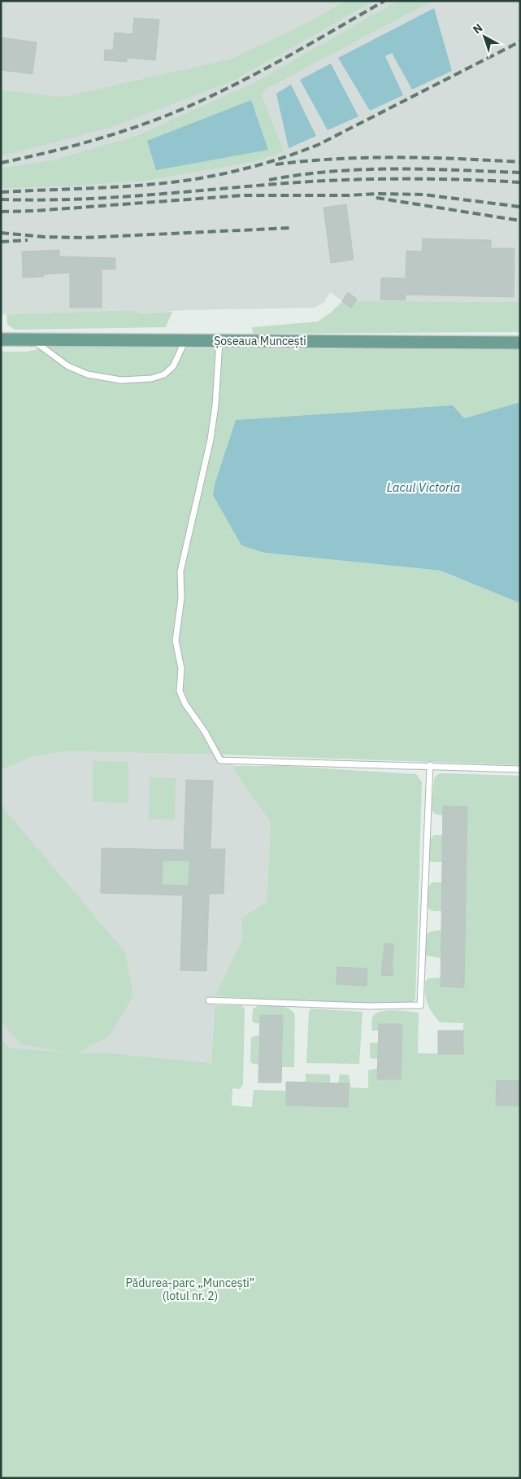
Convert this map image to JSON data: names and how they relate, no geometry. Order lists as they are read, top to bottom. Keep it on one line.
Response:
{"streets":{"main road":["Șoseaua Muncești"]},"water":["Lacul Victoria"],"parks":["Pădurea-parc „Muncești” (lotul nr. 2)"],"north":"top left"}
